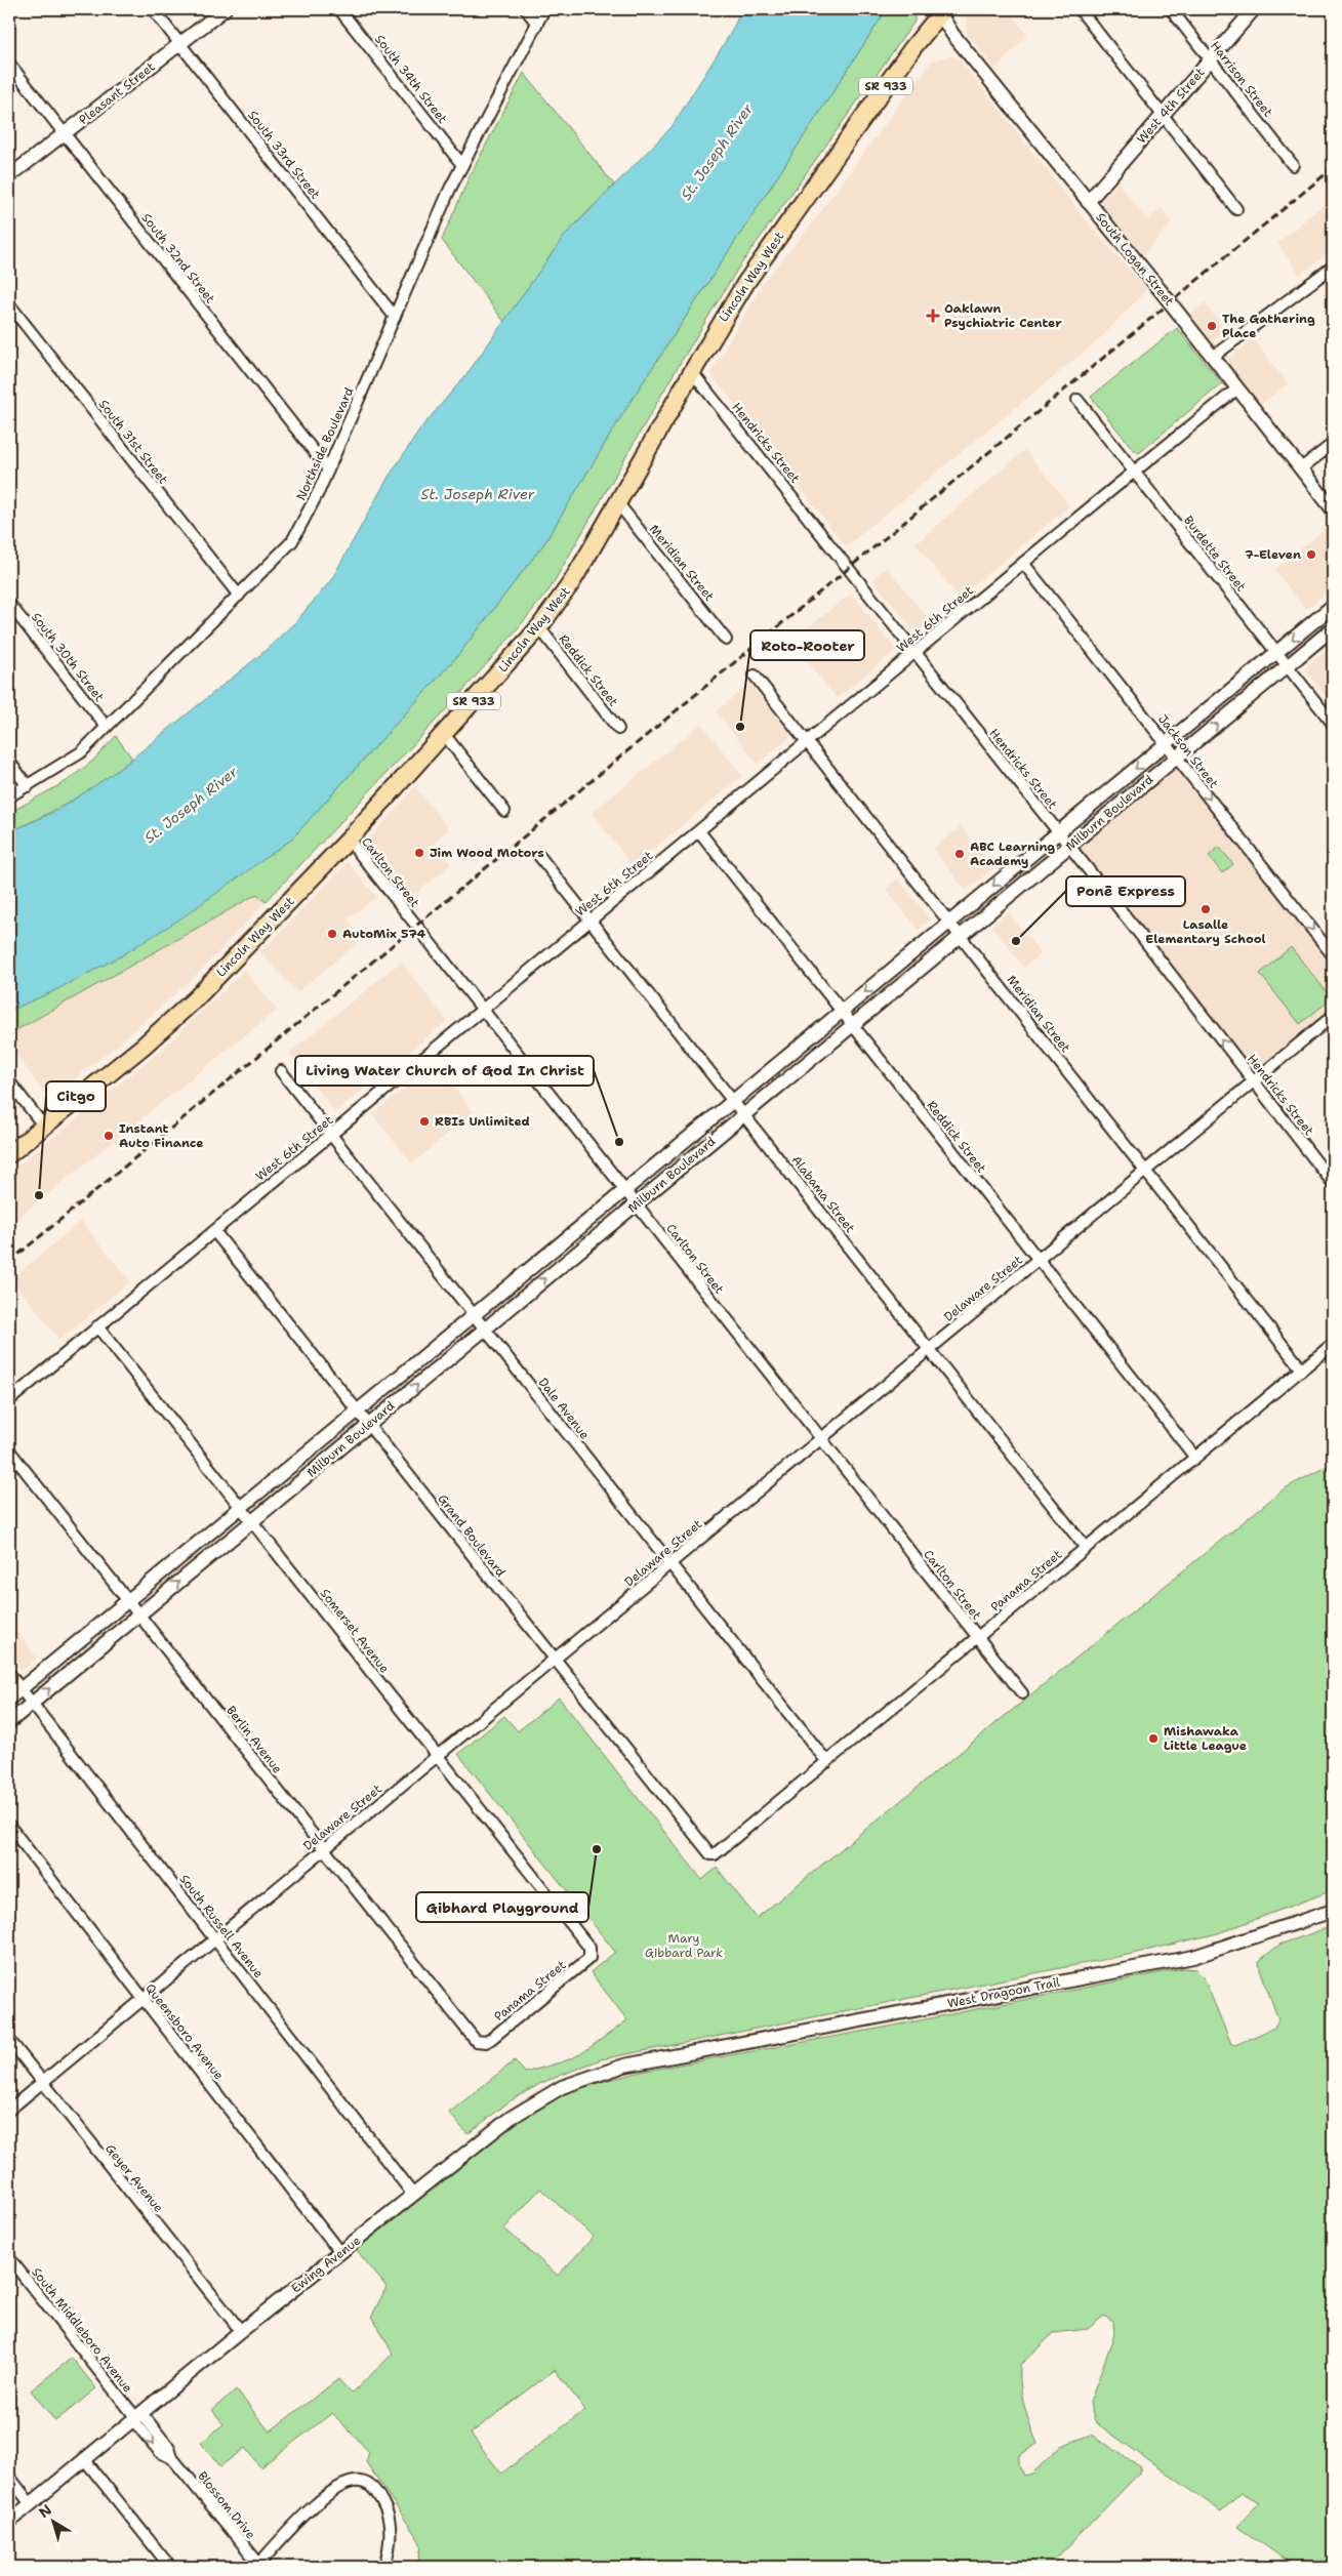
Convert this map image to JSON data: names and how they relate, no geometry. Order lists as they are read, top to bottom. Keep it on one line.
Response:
{"streets":{"main road":["SR 933","Lincoln Way West"],"street":["South 34th Street","Harrison Street","Pleasant Street","West 4th Street","South 33rd Street","South 32nd Street","South Logan Street","South 31st Street","Hendricks Street","Northside Boulevard","Burdette Street","Meridian Street","West 6th Street","South 30th Street","Reddick Street","Jackson Street","Milburn Boulevard","Carlton Street","Alabama Street","Delaware Street","Dale Avenue","Grand Boulevard","Panama Street","Somerset Avenue","Berlin Avenue","South Russell Avenue","West Dragoon Trail","Queensboro Avenue","Geyer Avenue","Ewing Avenue","South Middleboro Avenue","Blossom Drive"]},"crossings":[["South 34th Street","Northside Boulevard"],["Harrison Street","West 4th Street"],["Pleasant Street","South 33rd Street"],["Pleasant Street","South 32nd Street"],["West 4th Street","South Logan Street"],["South 33rd Street","Northside Boulevard"],["South 32nd Street","Northside Boulevard"],["South Logan Street","Lincoln Way West"],["South Logan Street","West 6th Street"],["Lincoln Way West","Hendricks Street"],["Lincoln Way West","Meridian Street"],["Lincoln Way West","Reddick Street"],["Lincoln Way West","Carlton Street"],["South 31st Street","Northside Boulevard"],["Hendricks Street","West 6th Street"],["Hendricks Street","Milburn Boulevard"],["Hendricks Street","Delaware Street"],["Northside Boulevard","South 30th Street"],["Burdette Street","West 6th Street"],["Burdette Street","Milburn Boulevard"],["Meridian Street","West 6th Street"],["Meridian Street","Milburn Boulevard"],["Meridian Street","Delaware Street"],["Meridian Street","Panama Street"],["West 6th Street","Reddick Street"],["West 6th Street","Jackson Street"],["West 6th Street","Carlton Street"],["West 6th Street","Alabama Street"],["West 6th Street","Dale Avenue"],["West 6th Street","Grand Boulevard"],["West 6th Street","Somerset Avenue"],["Reddick Street","Milburn Boulevard"],["Reddick Street","Delaware Street"],["Reddick Street","Panama Street"],["Jackson Street","Milburn Boulevard"],["Milburn Boulevard","Carlton Street"],["Milburn Boulevard","Alabama Street"],["Milburn Boulevard","Dale Avenue"],["Milburn Boulevard","Grand Boulevard"],["Milburn Boulevard","Somerset Avenue"],["Milburn Boulevard","Berlin Avenue"],["Milburn Boulevard","South Russell Avenue"],["Carlton Street","Delaware Street"],["Carlton Street","Panama Street"],["Alabama Street","Delaware Street"],["Alabama Street","Panama Street"],["Delaware Street","Dale Avenue"],["Delaware Street","Grand Boulevard"],["Delaware Street","Somerset Avenue"],["Delaware Street","Berlin Avenue"],["Delaware Street","South Russell Avenue"],["Delaware Street","Queensboro Avenue"],["Delaware Street","Geyer Avenue"],["Dale Avenue","Panama Street"],["Grand Boulevard","Panama Street"],["Panama Street","Somerset Avenue"],["Panama Street","Berlin Avenue"],["South Russell Avenue","Ewing Avenue"],["West Dragoon Trail","Ewing Avenue"],["Queensboro Avenue","Ewing Avenue"],["Geyer Avenue","Ewing Avenue"],["Ewing Avenue","South Middleboro Avenue"],["Ewing Avenue","Blossom Drive"],["South Middleboro Avenue","Blossom Drive"]],"one_way":["Jackson Street"],"water":["St. Joseph River"],"parks":["Mary Gibbard Park"],"places":{"health":["Oaklawn Psychiatric Center"],"other":["The Gathering Place","7-Eleven","Roto-Rooter","Jim Wood Motors","ABC Learning Academy","Lasalle Elementary School","AutoMix 574","Ponē Express","RBIs Unlimited","Instant Auto Finance","Living Water Church of God In Christ","Citgo","Mishawaka Little League","Gibhard Playground"]},"north":"top left"}
